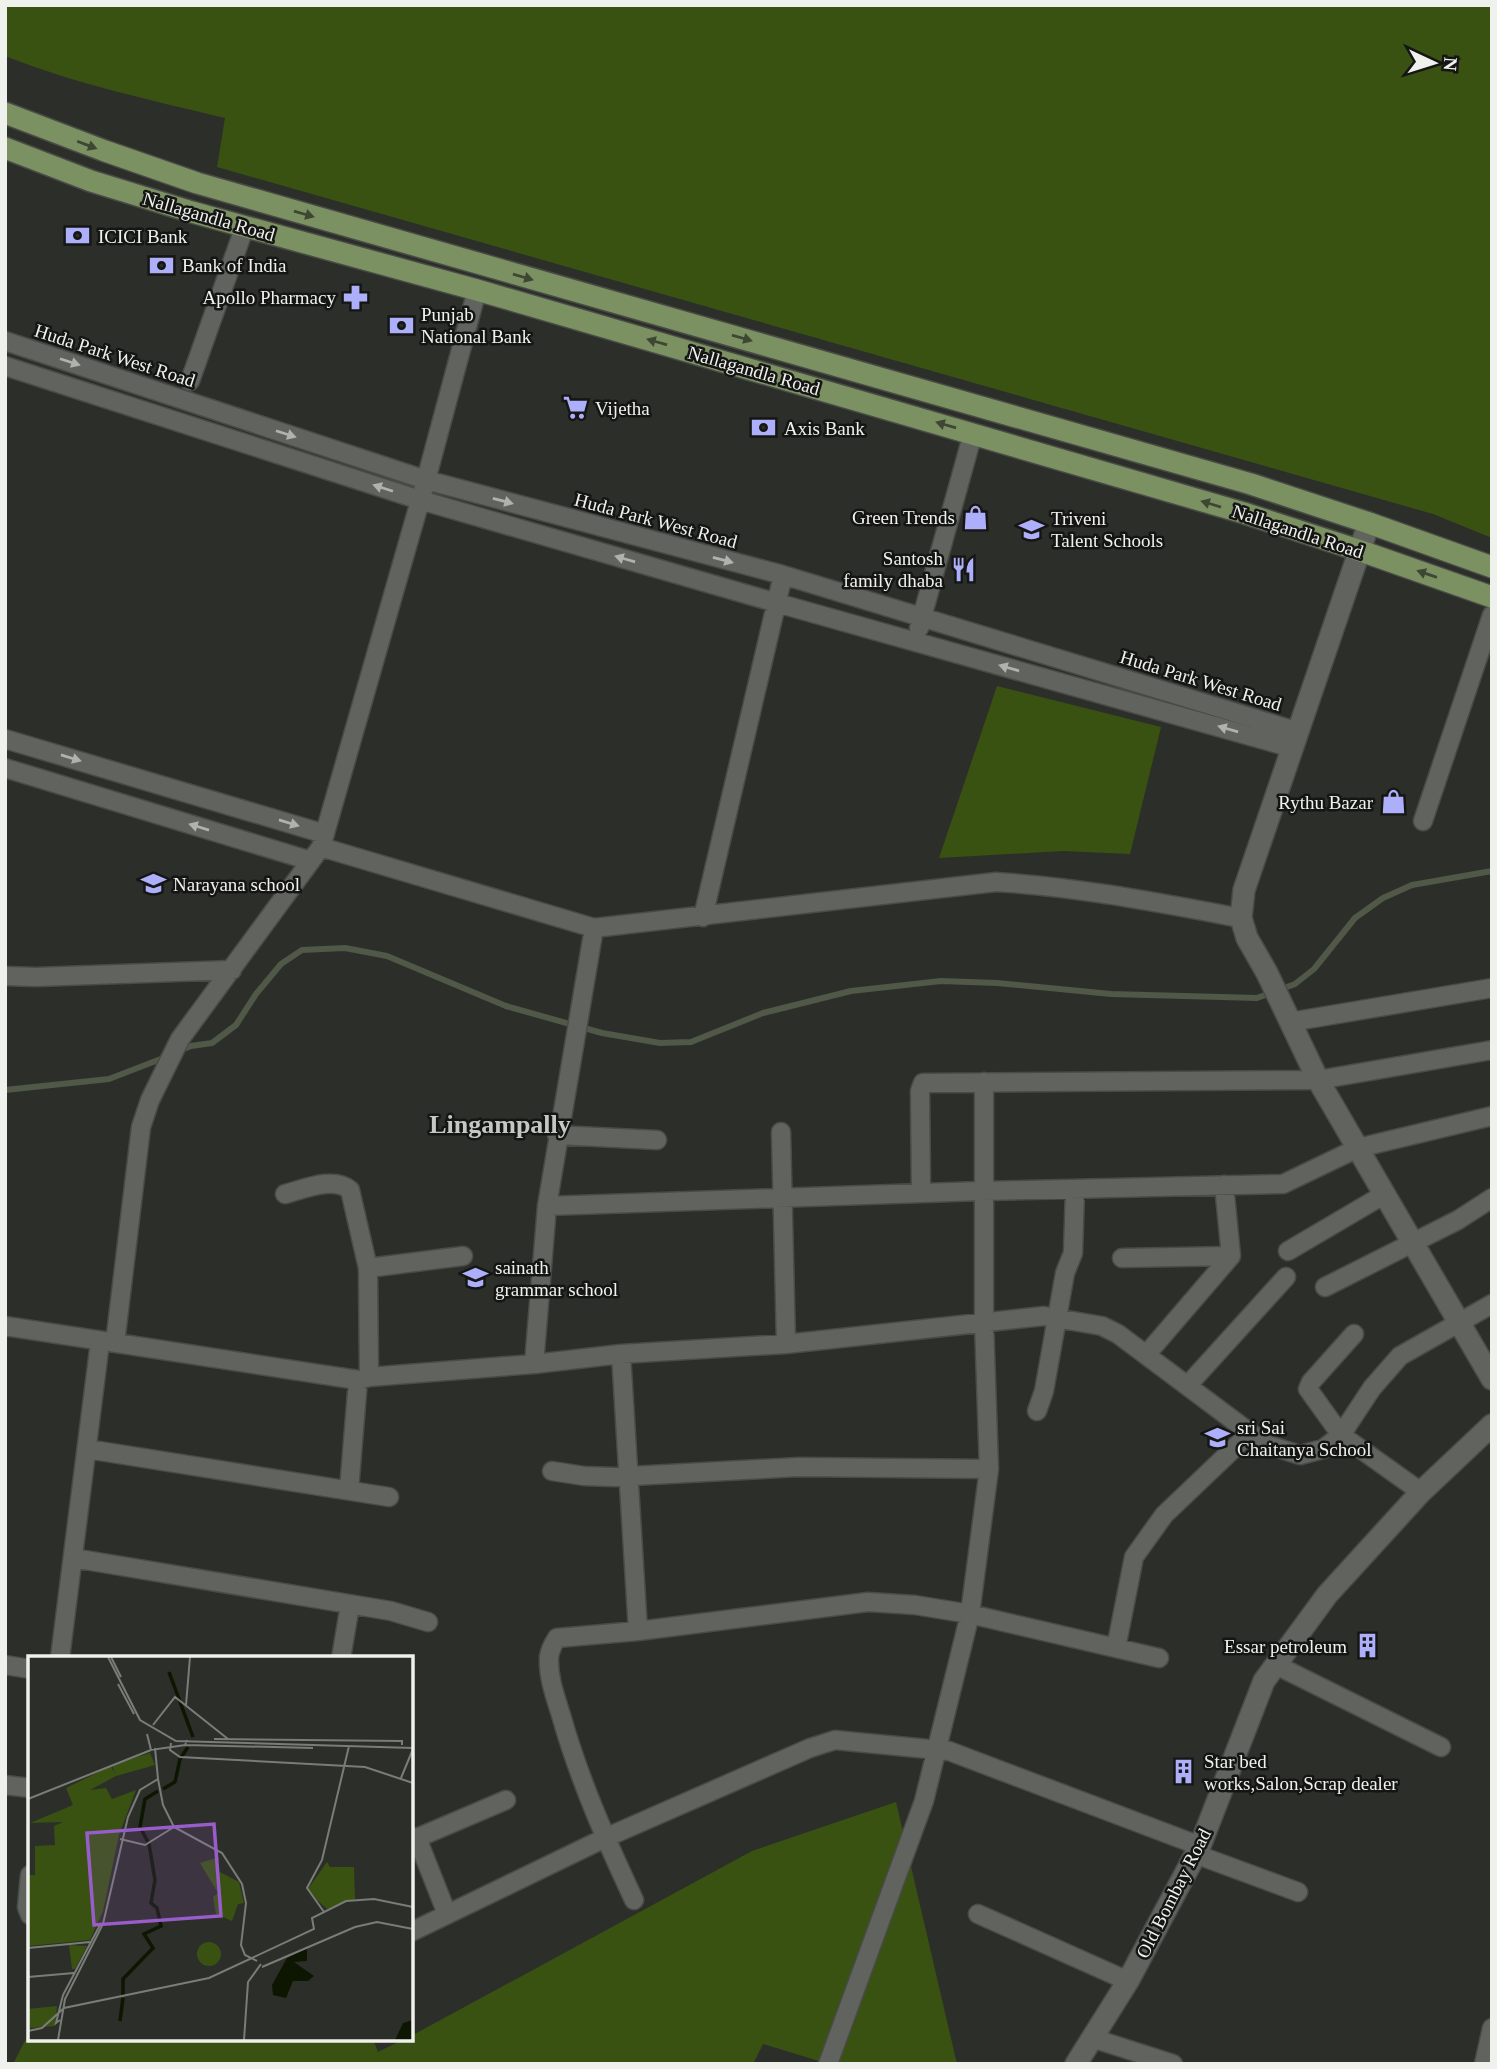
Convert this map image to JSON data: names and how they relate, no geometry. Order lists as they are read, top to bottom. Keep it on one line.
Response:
{"streets":{"main road":["Nallagandla Road"],"street":["Huda Park West Road","Old Bombay Road"]},"districts":["Lingampally"],"places":{"bank":["ICICI Bank","Bank of India","Punjab National Bank","Axis Bank"],"pharmacy":["Apollo Pharmacy"],"supermarket":["Vijetha"],"shop":["Green Trends","Rythu Bazar"],"school or university":["Triveni Talent Schools","Narayana school","sainath grammar school","sri Sai Chaitanya School"],"restaurant":["Santosh family dhaba"],"building":["Essar petroleum","Star bed works,Salon,Scrap dealer"]},"north":"right"}
